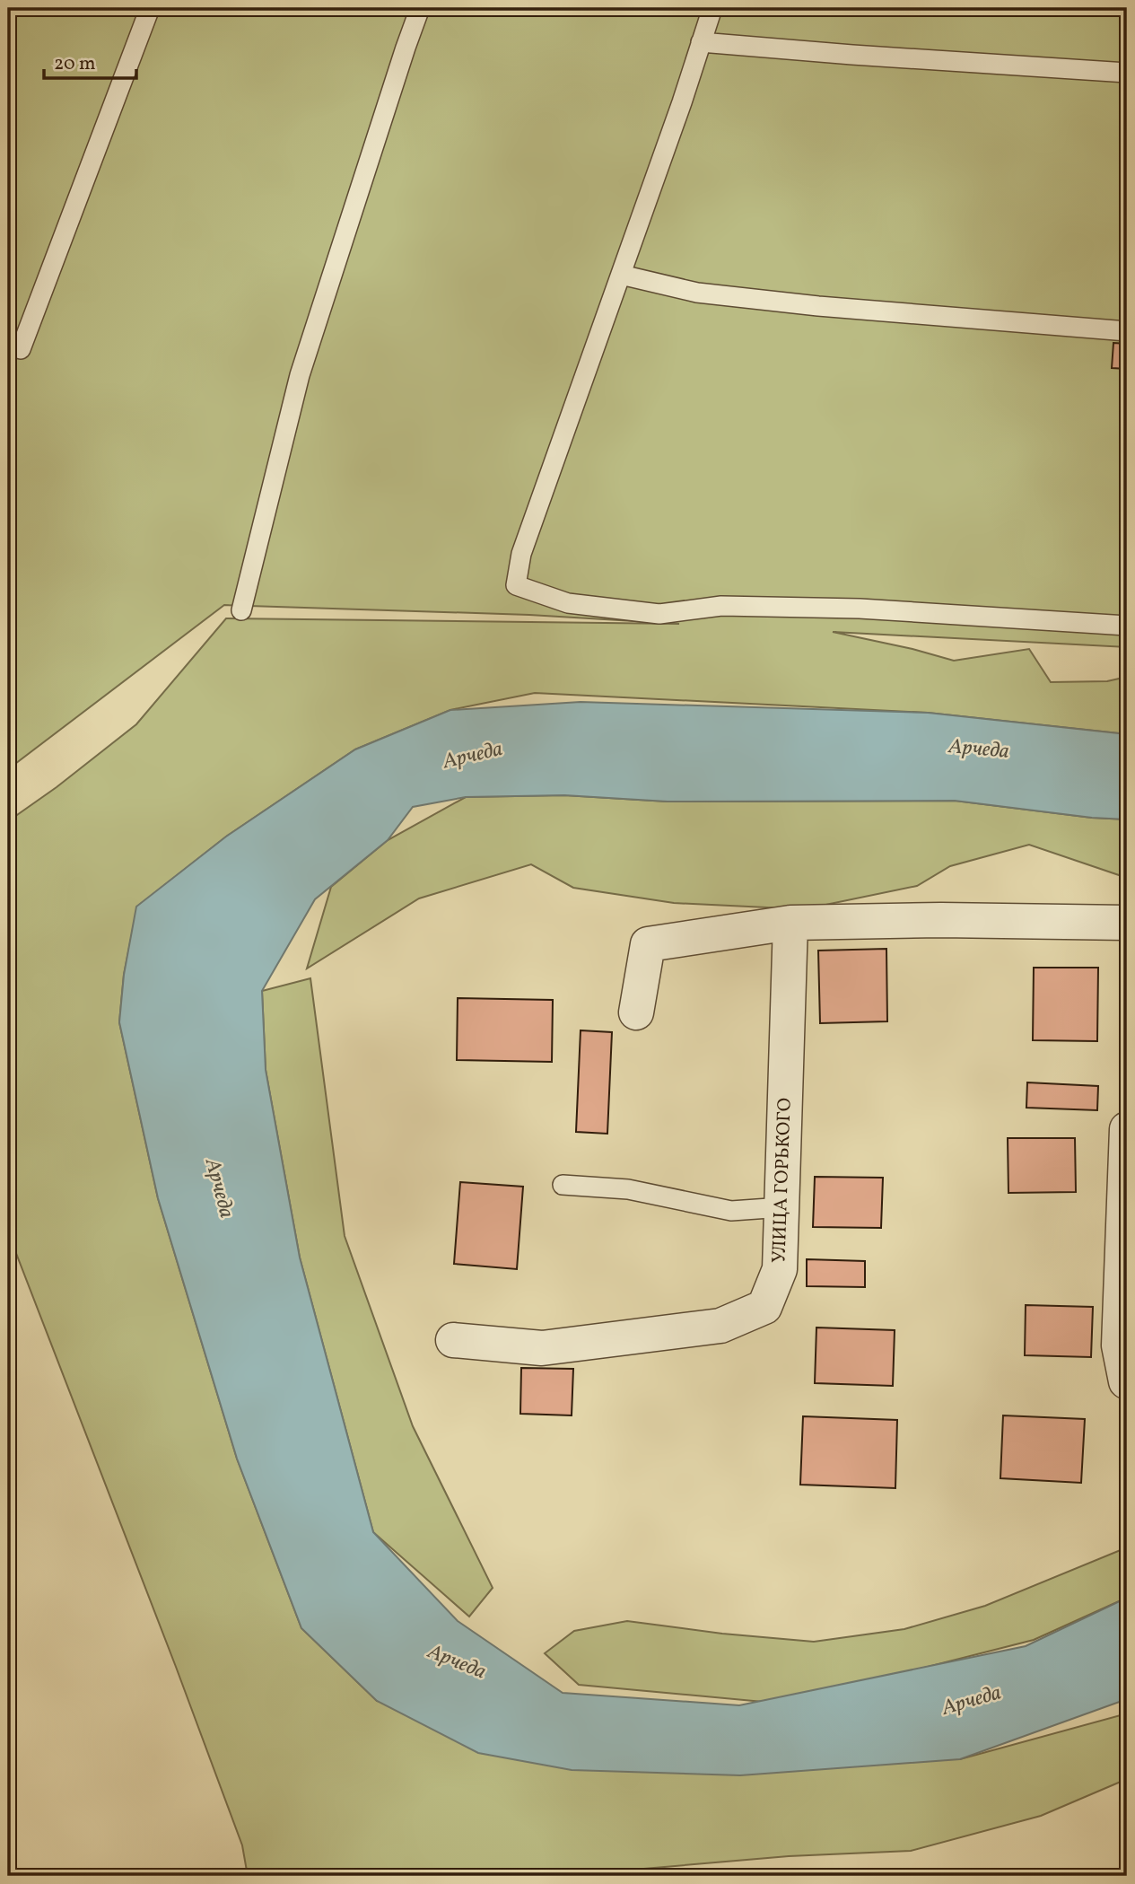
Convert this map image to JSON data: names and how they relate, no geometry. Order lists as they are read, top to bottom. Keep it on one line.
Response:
{"streets":{"street":["УЛИЦА ГОРЬКОГО"]},"water":["Арчеда"],"scale_bar":"20 m"}
